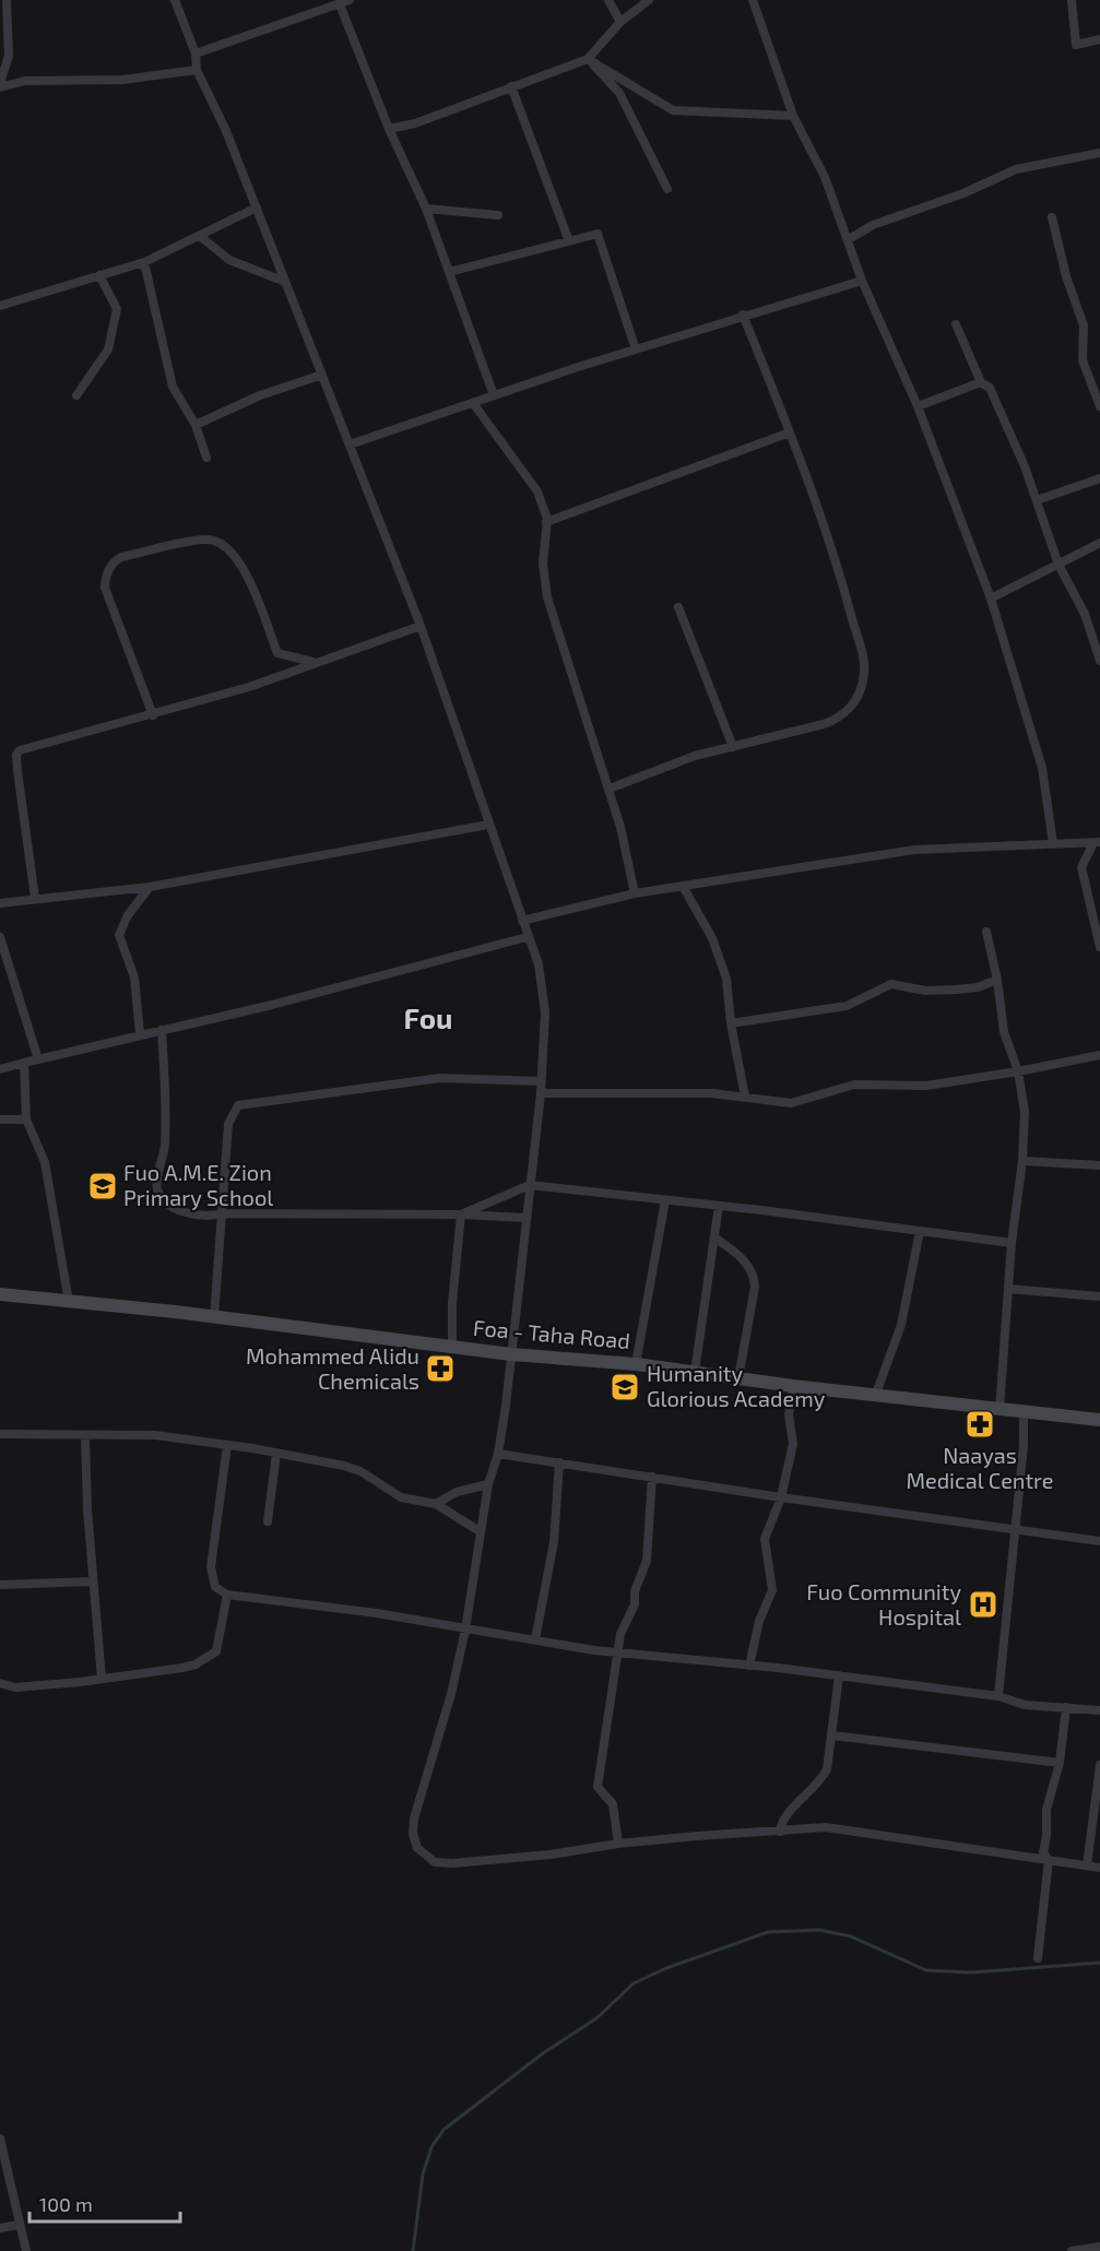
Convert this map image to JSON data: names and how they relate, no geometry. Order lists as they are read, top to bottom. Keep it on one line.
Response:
{"streets":{"street":["Foa - Taha Road"]},"districts":["Fou"],"places":{"school or university":["Fuo A.M.E. Zion Primary School","Humanity Glorious Academy"],"pharmacy":["Mohammed Alidu Chemicals","Naayas Medical Centre"],"hospital":["Fuo Community Hospital"]},"scale_bar":"100 m"}
